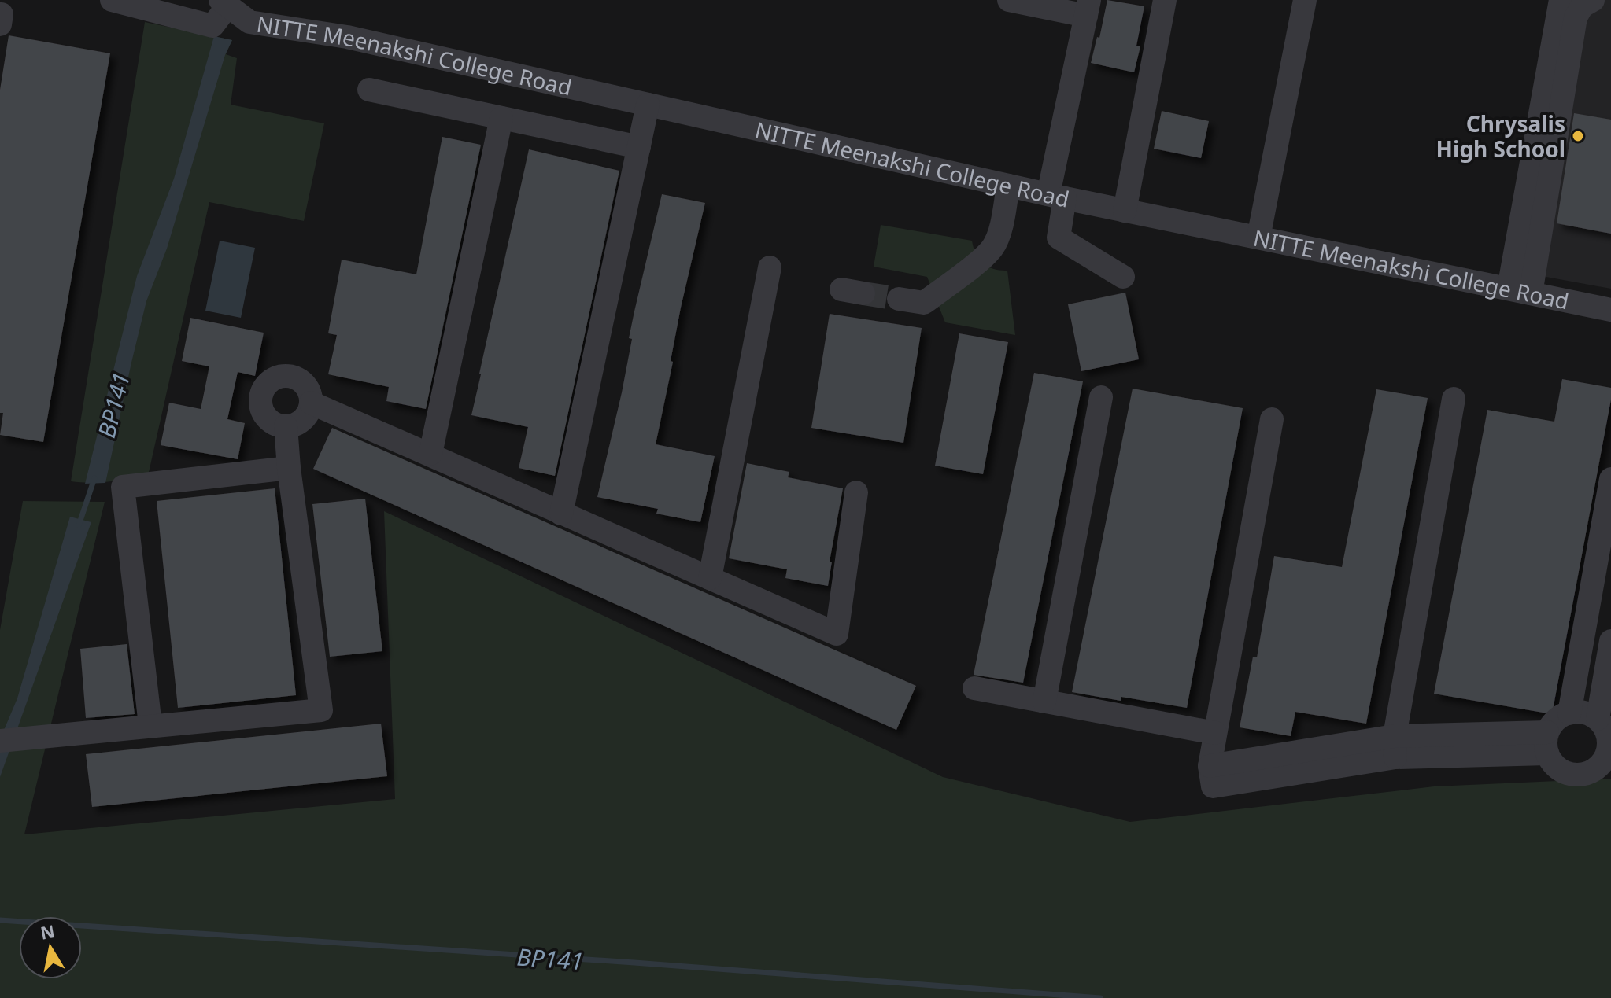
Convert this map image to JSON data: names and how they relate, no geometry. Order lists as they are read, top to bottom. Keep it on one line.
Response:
{"streets":{"street":["NITTE Meenakshi College Road"]},"water":["BP141"],"places":["Chrysalis High School"],"north":"top"}
